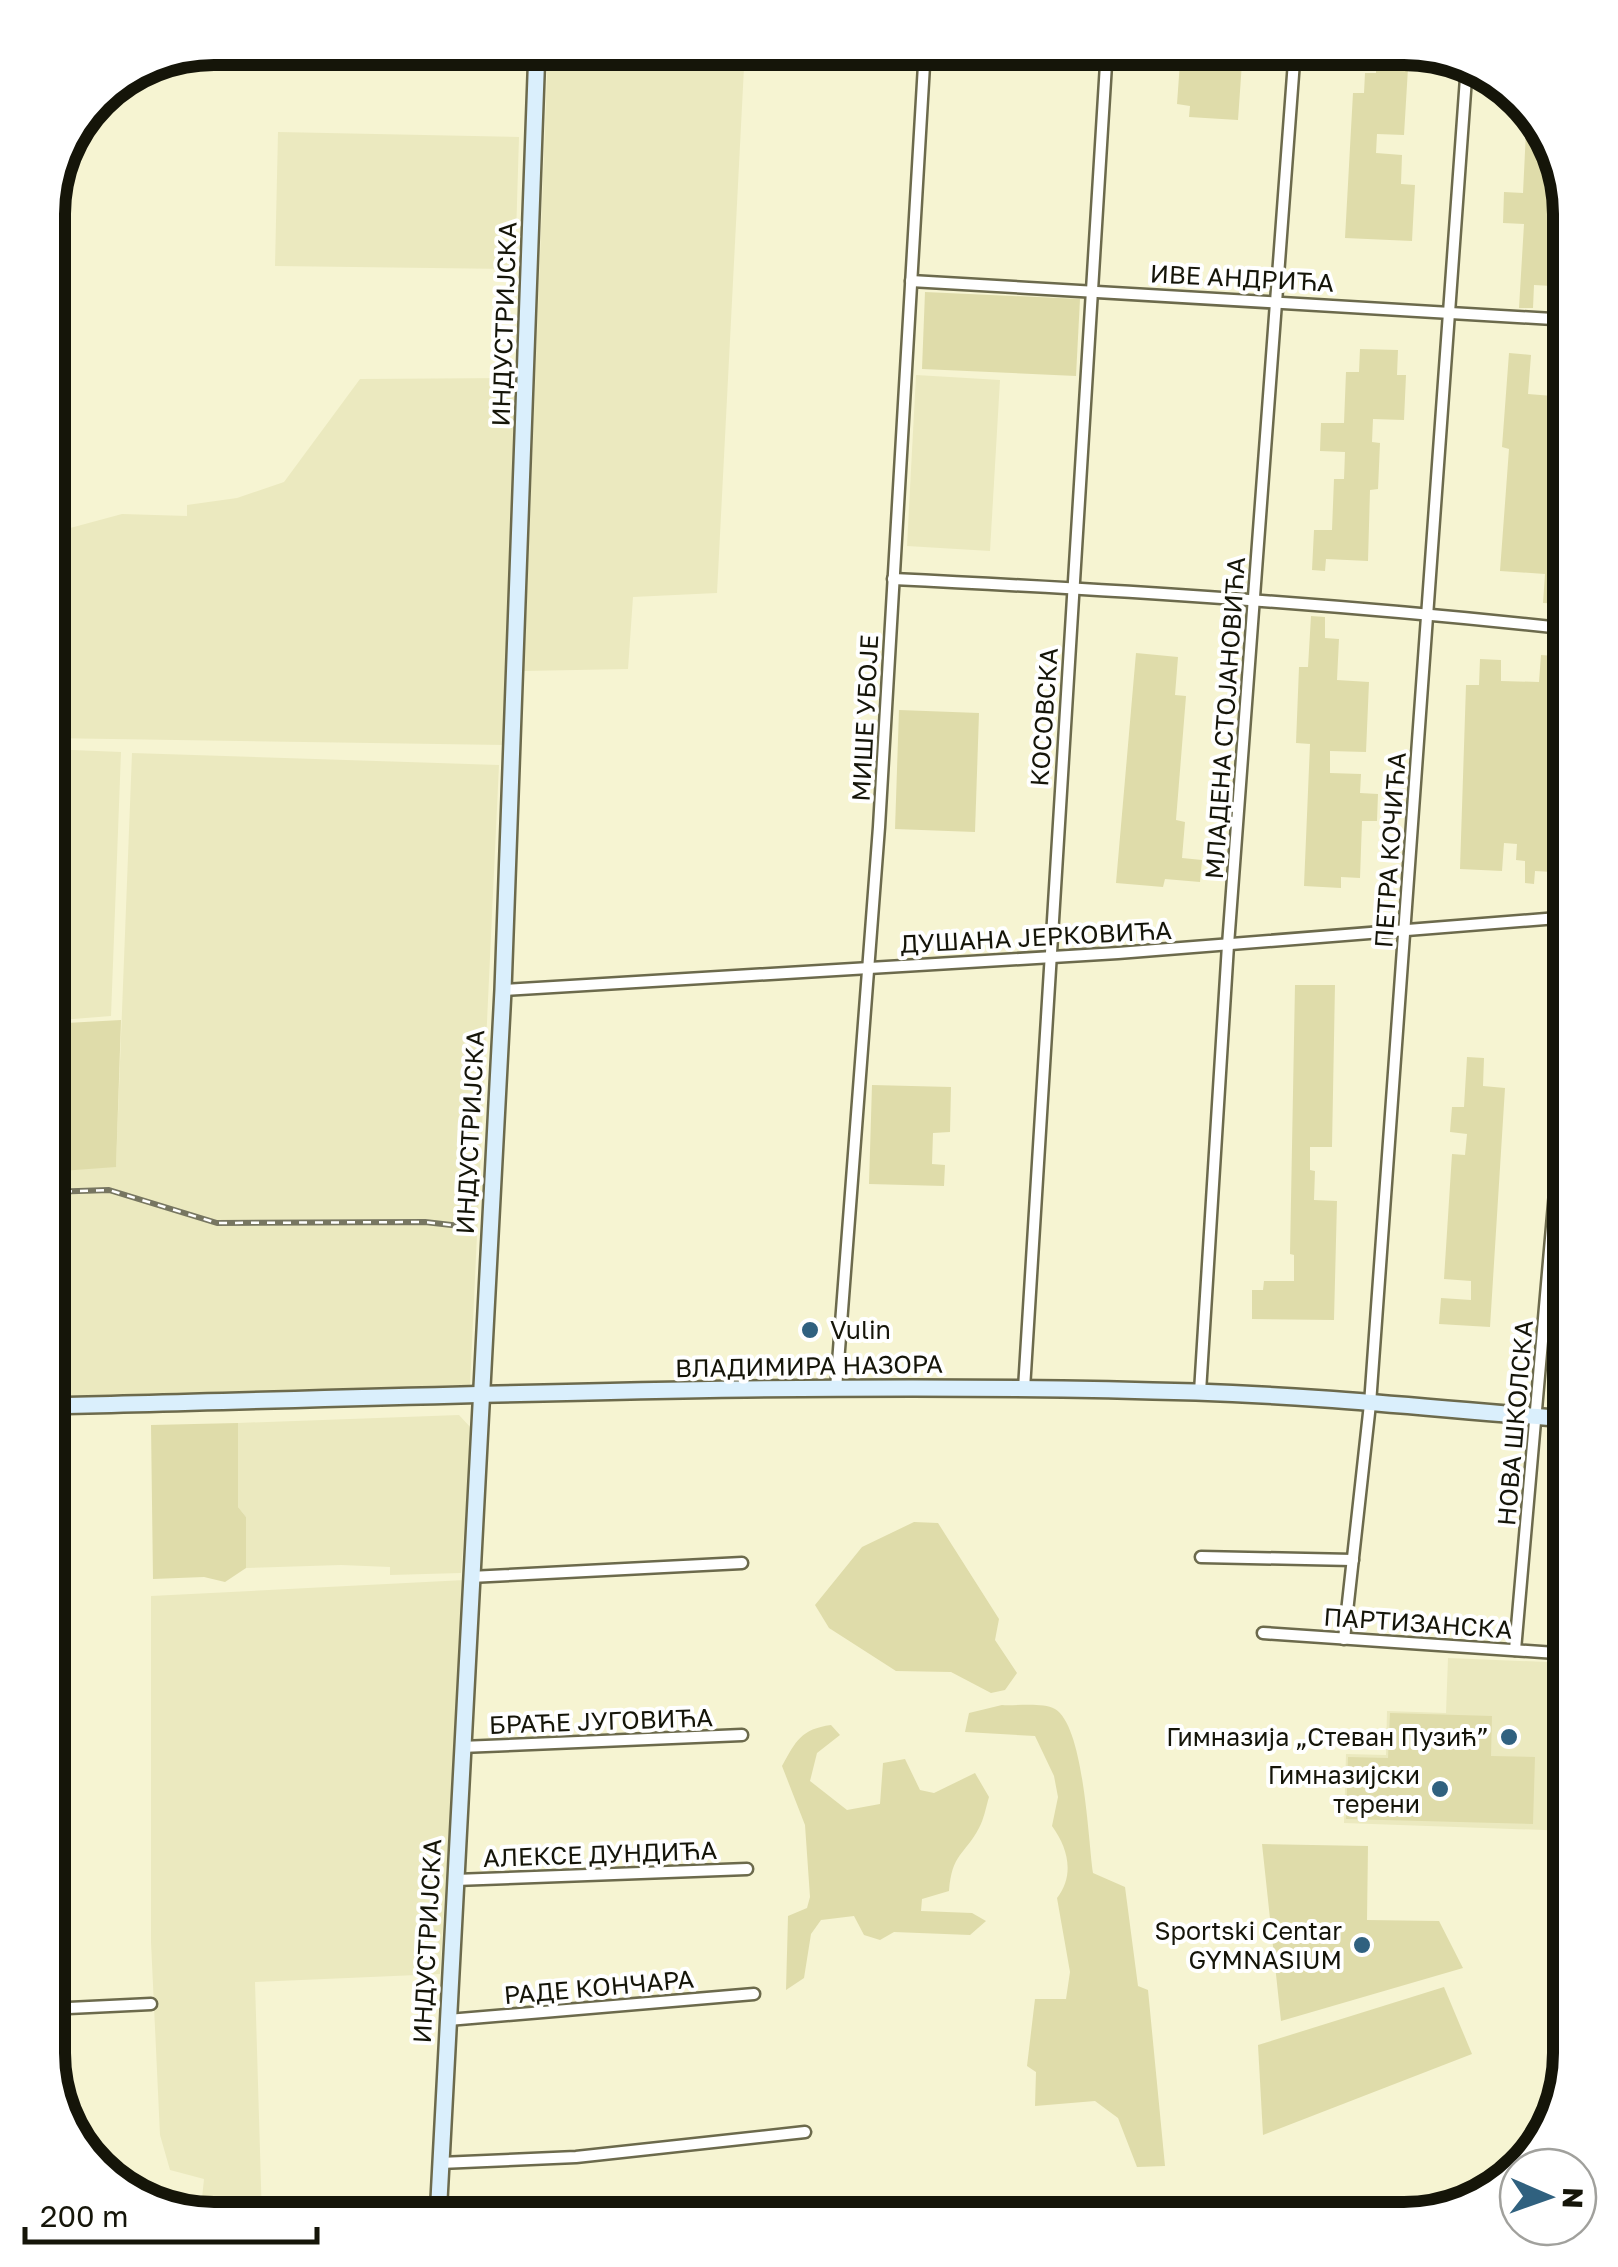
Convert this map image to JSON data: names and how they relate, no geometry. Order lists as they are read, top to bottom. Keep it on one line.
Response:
{"streets":{"main road":["ИНДУСТРИЈСКА","ВЛАДИМИРА НАЗОРА"],"street":["ИВЕ АНДРИЋА","КОСОВСКА","МИШЕ УБОЈЕ","МЛАДЕНА СТОЈАНОВИЋА","ПЕТРА КОЧИЋА","ДУШАНА ЈЕРКОВИЋА","НОВА ШКОЛСКА","ПАРТИЗАНСКА","БРАЋЕ ЈУГОВИЋА","АЛЕКСЕ ДУНДИЋА","РАДЕ КОНЧАРА"]},"crossings":[["ИВЕ АНДРИЋА","КОСОВСКА"],["ИВЕ АНДРИЋА","МИШЕ УБОЈЕ"],["ИВЕ АНДРИЋА","МЛАДЕНА СТОЈАНОВИЋА"],["ИВЕ АНДРИЋА","ПЕТРА КОЧИЋА"],["ИНДУСТРИЈСКА","ДУШАНА ЈЕРКОВИЋА"],["ИНДУСТРИЈСКА","ВЛАДИМИРА НАЗОРА"],["ИНДУСТРИЈСКА","БРАЋЕ ЈУГОВИЋА"],["ИНДУСТРИЈСКА","АЛЕКСЕ ДУНДИЋА"],["ИНДУСТРИЈСКА","РАДЕ КОНЧАРА"],["КОСОВСКА","ДУШАНА ЈЕРКОВИЋА"],["КОСОВСКА","ВЛАДИМИРА НАЗОРА"],["МИШЕ УБОЈЕ","ДУШАНА ЈЕРКОВИЋА"],["МИШЕ УБОЈЕ","ВЛАДИМИРА НАЗОРА"],["МЛАДЕНА СТОЈАНОВИЋА","ДУШАНА ЈЕРКОВИЋА"],["МЛАДЕНА СТОЈАНОВИЋА","ВЛАДИМИРА НАЗОРА"],["ПЕТРА КОЧИЋА","ДУШАНА ЈЕРКОВИЋА"],["ПЕТРА КОЧИЋА","ВЛАДИМИРА НАЗОРА"],["ПЕТРА КОЧИЋА","ПАРТИЗАНСКА"],["ВЛАДИМИРА НАЗОРА","НОВА ШКОЛСКА"],["НОВА ШКОЛСКА","ПАРТИЗАНСКА"]],"places":["Vulin","Гимназија „Стеван Пузић”","Гимназијски терени","Sportski Centar GYMNASIUM"],"scale_bar":"200 m","north":"right"}
